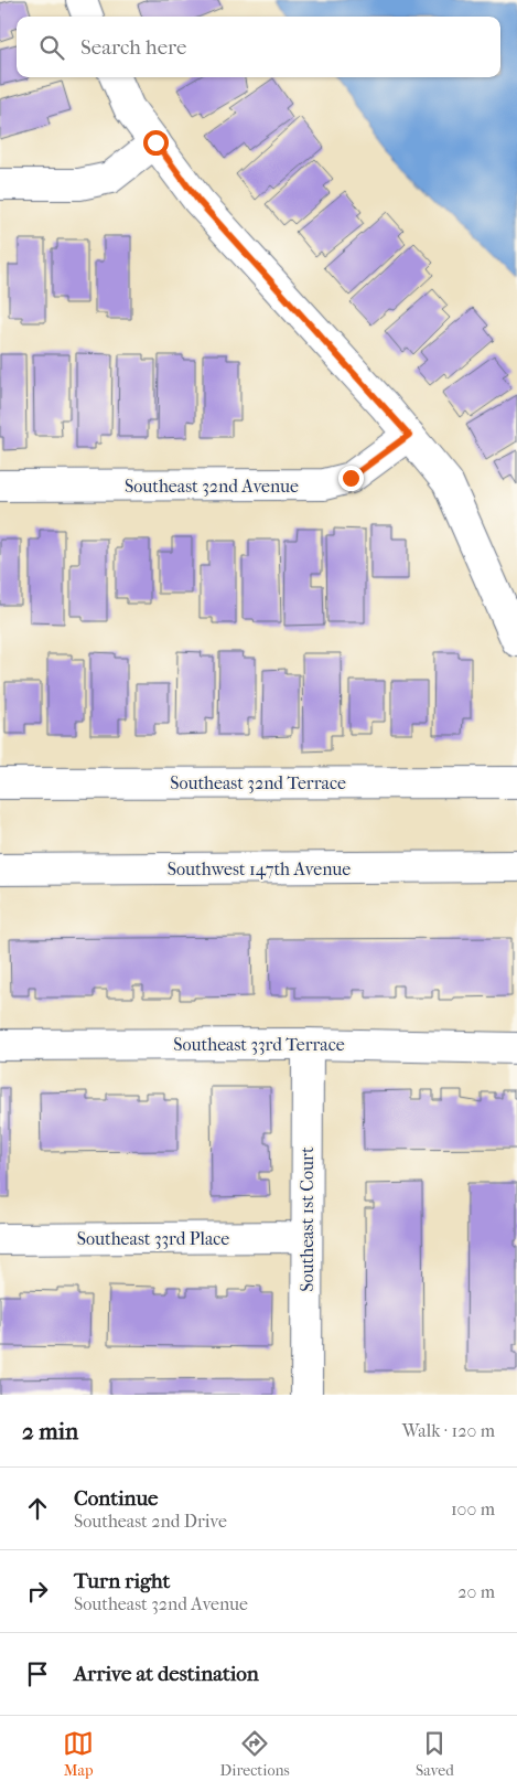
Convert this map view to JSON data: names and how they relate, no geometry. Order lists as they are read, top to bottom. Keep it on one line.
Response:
{"streets":{"street":["Southeast 32nd Avenue","Southeast 32nd Terrace","Southwest 147th Avenue","Southeast 33rd Terrace","Southeast 1st Court","Southeast 33rd Place"]},"crossings":[["Southeast 33rd Terrace","Southeast 1st Court"],["Southeast 1st Court","Southeast 33rd Place"]],"page":{"search":"Search here","heading":["2 min","Walk · 120 m"],"list":[["Continue","Southeast 2nd Drive","100 m"],["Turn right","Southeast 32nd Avenue","20 m"],"Arrive at destination"],"nav":["Map","Directions","Saved"]}}
